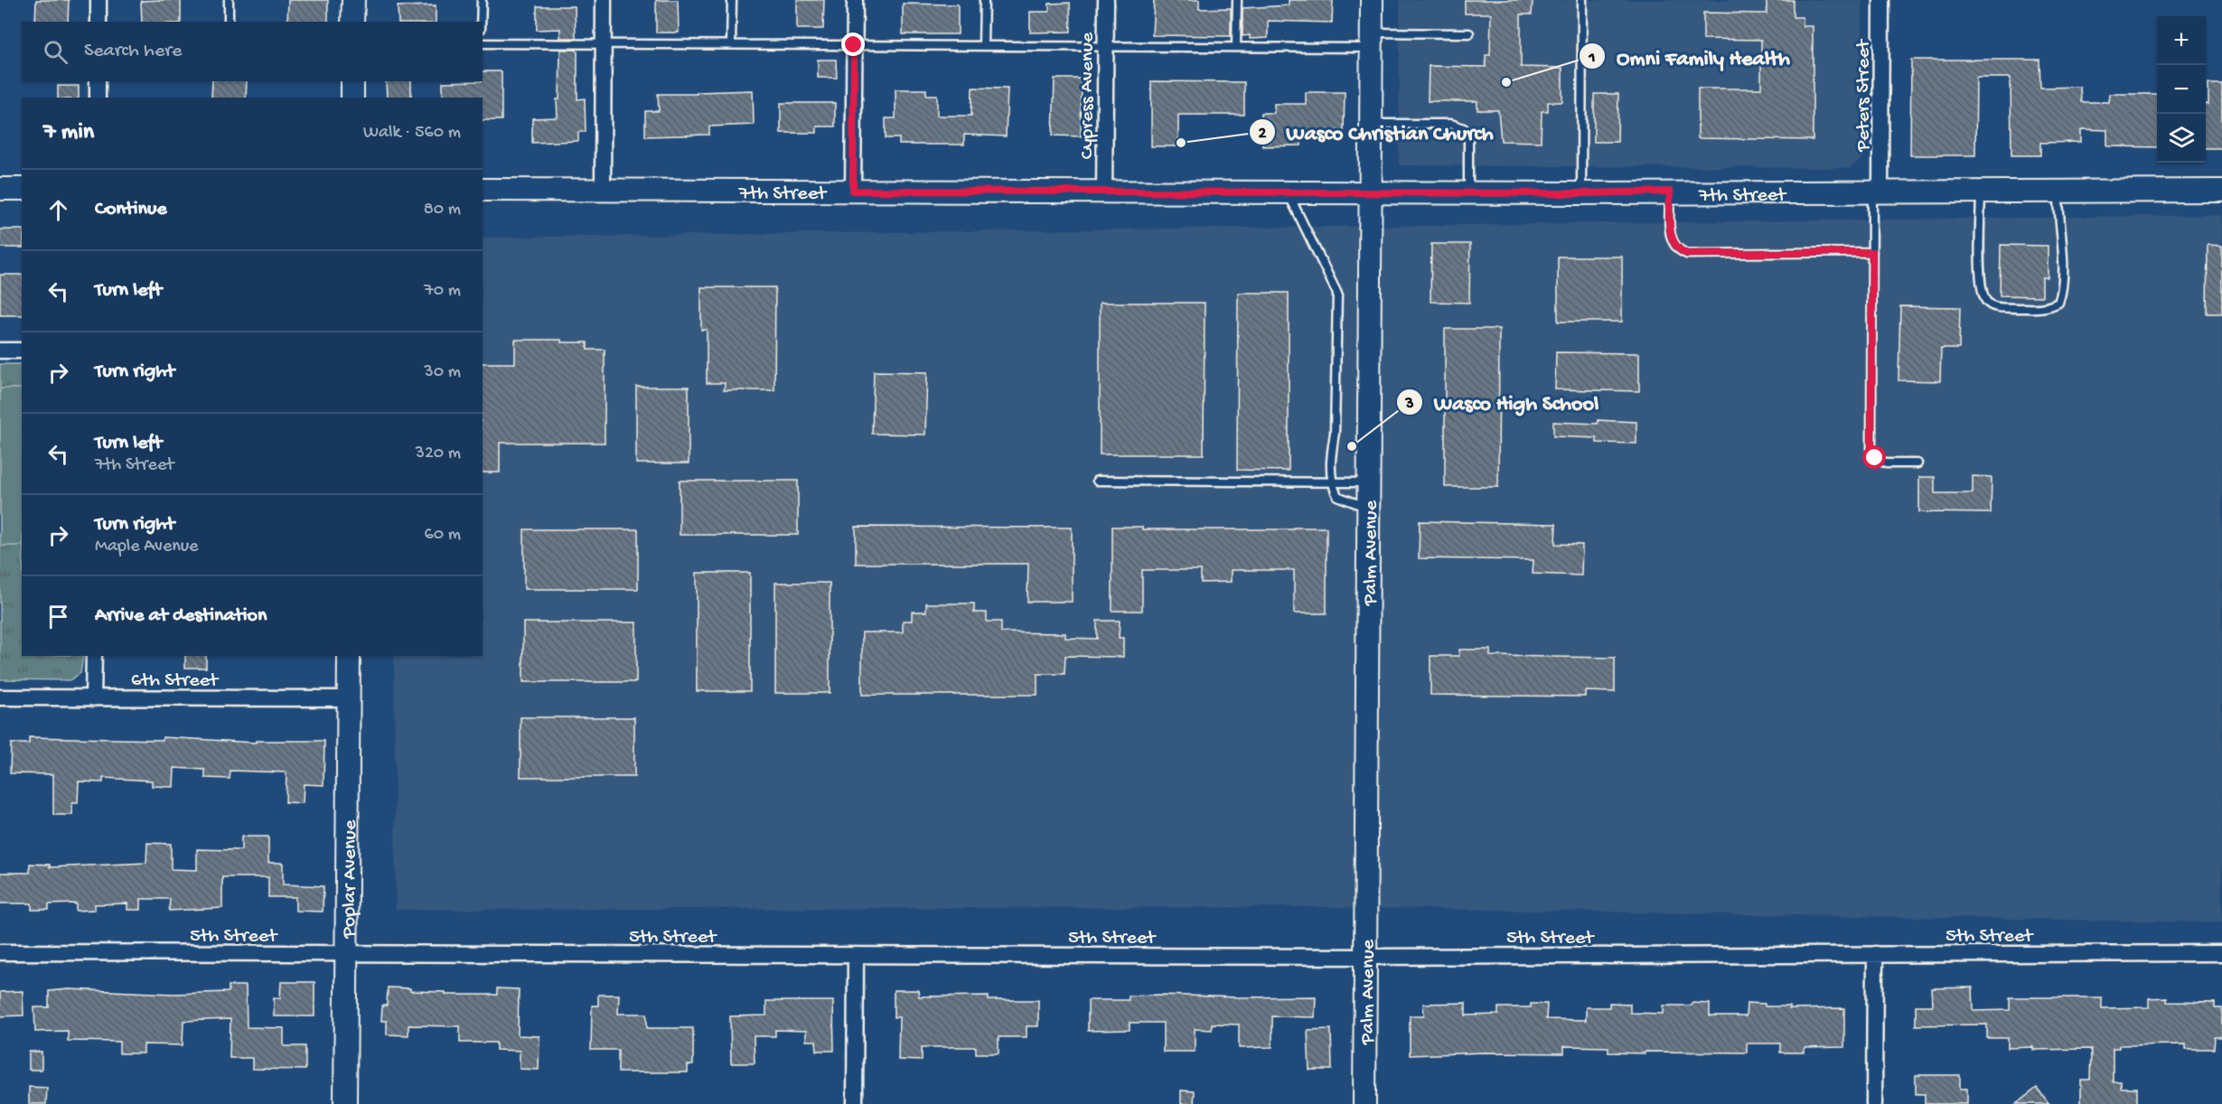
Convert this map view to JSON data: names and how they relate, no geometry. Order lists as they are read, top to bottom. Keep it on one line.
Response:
{"streets":{"street":["Cypress Avenue","Peters Street","7th Street","Palm Avenue","6th Street","Poplar Avenue","5th Street"]},"crossings":[["Cypress Avenue","7th Street"],["Peters Street","7th Street"],["7th Street","Palm Avenue"],["Palm Avenue","5th Street"],["6th Street","Poplar Avenue"],["Poplar Avenue","5th Street"]],"places":["Omni Family Health","Wasco Christian Church","Wasco High School"],"page":{"map_buttons":["+","−"],"search":"Search here","heading":["7 min","Walk · 560 m"],"list":[["Continue","80 m"],["Turn left","70 m"],["Turn right","30 m"],["Turn left","7th Street","320 m"],["Turn right","Maple Avenue","60 m"],"Arrive at destination"]}}
